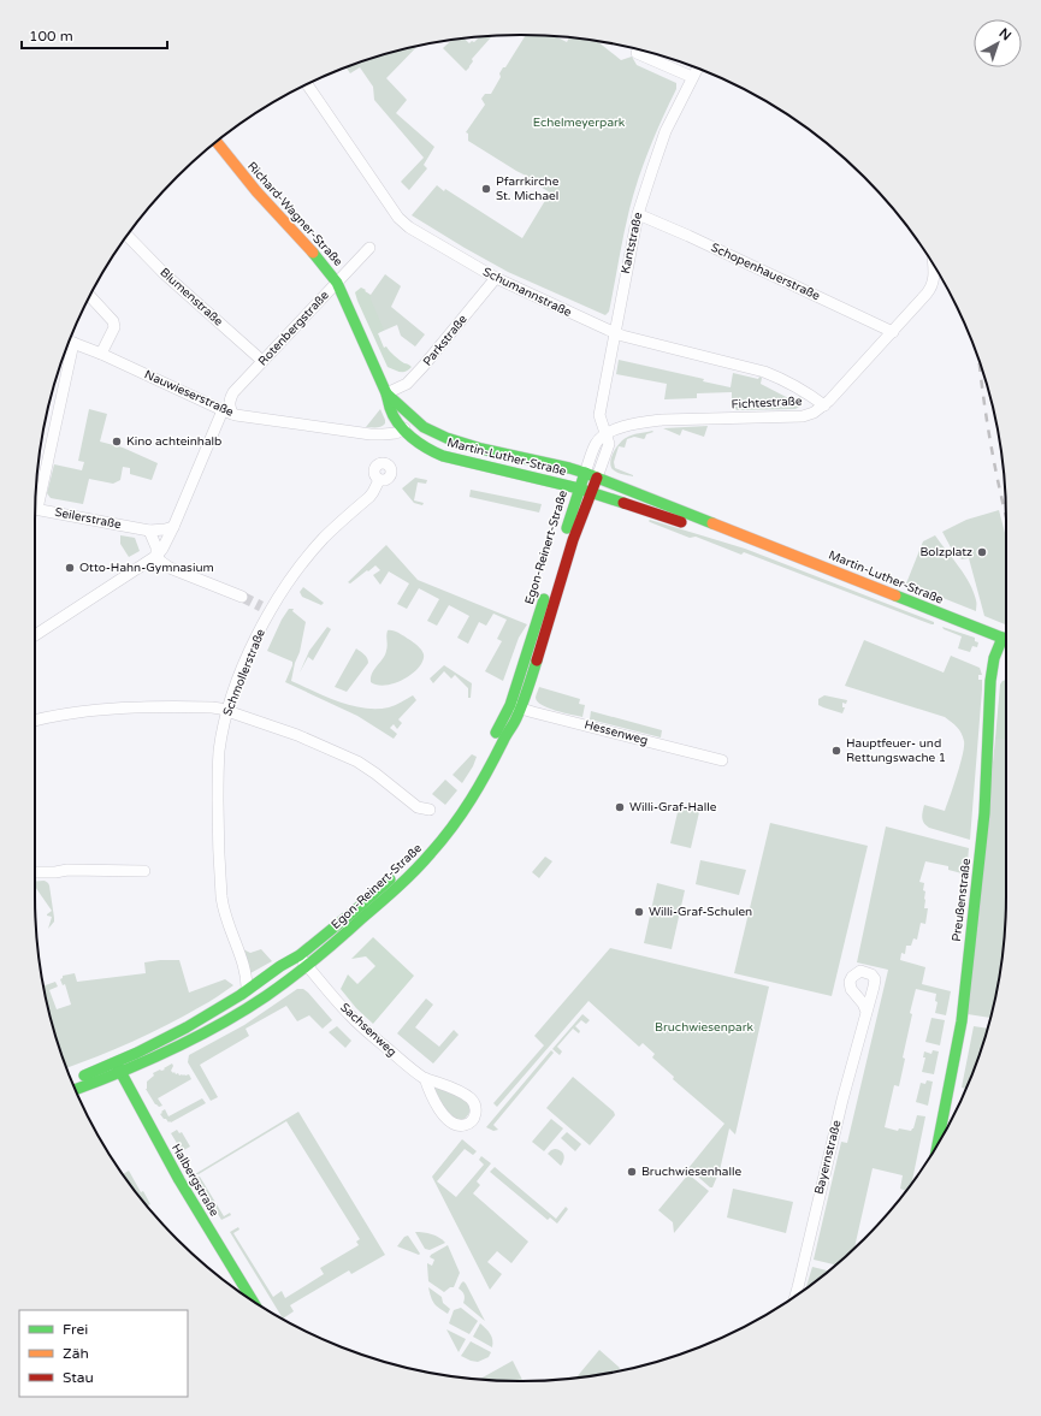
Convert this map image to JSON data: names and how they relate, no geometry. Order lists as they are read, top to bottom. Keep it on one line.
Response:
{"streets":{"main road":["Richard-Wagner-Straße","Martin-Luther-Straße","Egon-Reinert-Straße","Preußenstraße","Halbergstraße"],"street":["Kantstraße","Schopenhauerstraße","Schumannstraße","Blumenstraße","Rotenbergstraße","Parkstraße","Nauwieserstraße","Fichtestraße","Seilerstraße","Schmollerstraße","Hessenweg","Sachsenweg","Bayernstraße"]},"crossings":[["Richard-Wagner-Straße","Rotenbergstraße"],["Richard-Wagner-Straße","Parkstraße"],["Richard-Wagner-Straße","Martin-Luther-Straße"],["Kantstraße","Schopenhauerstraße"],["Kantstraße","Schumannstraße"],["Kantstraße","Fichtestraße"],["Schopenhauerstraße","Fichtestraße"],["Schumannstraße","Parkstraße"],["Schumannstraße","Fichtestraße"],["Blumenstraße","Rotenbergstraße"],["Rotenbergstraße","Nauwieserstraße"],["Parkstraße","Martin-Luther-Straße"],["Nauwieserstraße","Martin-Luther-Straße"],["Martin-Luther-Straße","Egon-Reinert-Straße"],["Egon-Reinert-Straße","Schmollerstraße"],["Egon-Reinert-Straße","Hessenweg"],["Egon-Reinert-Straße","Sachsenweg"],["Egon-Reinert-Straße","Halbergstraße"]],"parks":["Echelmeyerpark","Bruchwiesenpark"],"places":["Pfarrkirche St. Michael","Kino achteinhalb","Bolzplatz","Otto-Hahn-Gymnasium","Hauptfeuer- und Rettungswache 1","Willi-Graf-Halle","Willi-Graf-Schulen","Bruchwiesenhalle"],"legend":["Frei","Zäh","Stau"],"scale_bar":"100 m","north":"top right"}
